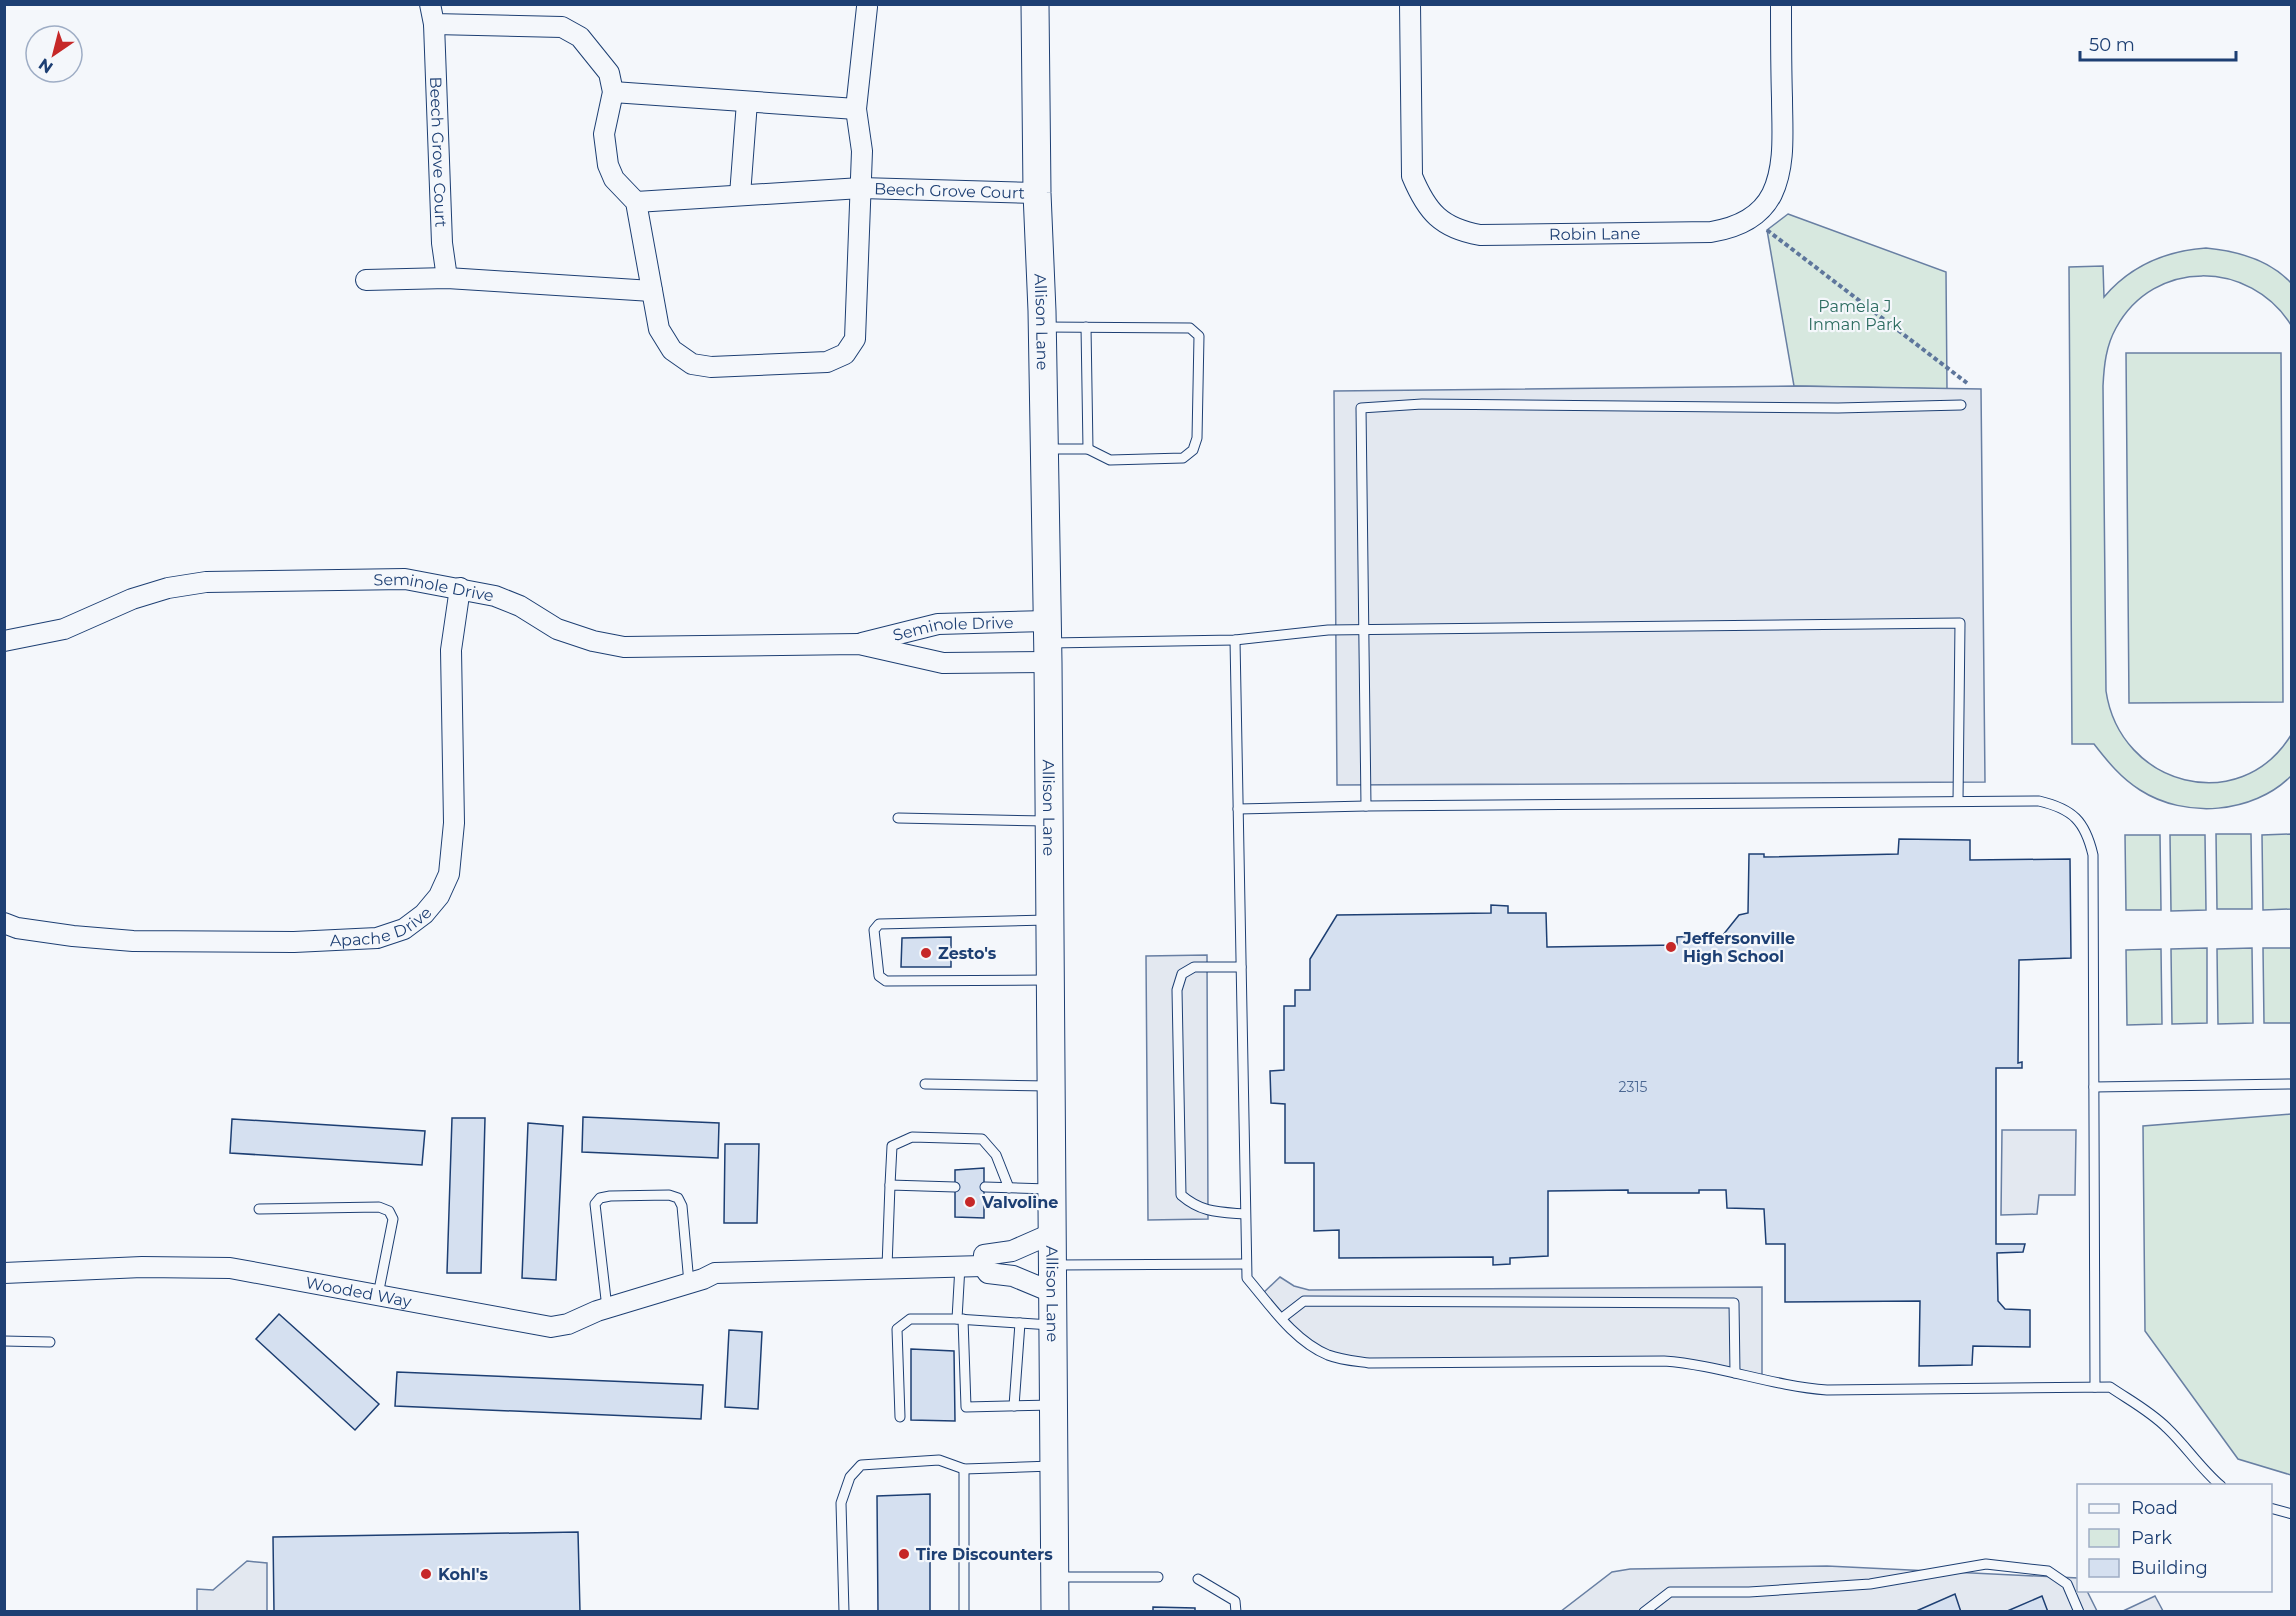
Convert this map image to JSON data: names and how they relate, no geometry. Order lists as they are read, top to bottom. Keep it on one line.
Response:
{"streets":{"main road":["Allison Lane"],"street":["Beech Grove Court","Robin Lane","Seminole Drive","Apache Drive","Wooded Way"]},"crossings":[["Beech Grove Court","Allison Lane"],["Allison Lane","Seminole Drive"],["Seminole Drive","Apache Drive"]],"parks":["Pamela J Inman Park"],"places":["Jeffersonville High School","Zesto's","Valvoline","Tire Discounters","Kohl's"],"house_numbers":["2315"],"legend":["Road","Park","Building"],"scale_bar":"50 m","north":"bottom left"}
